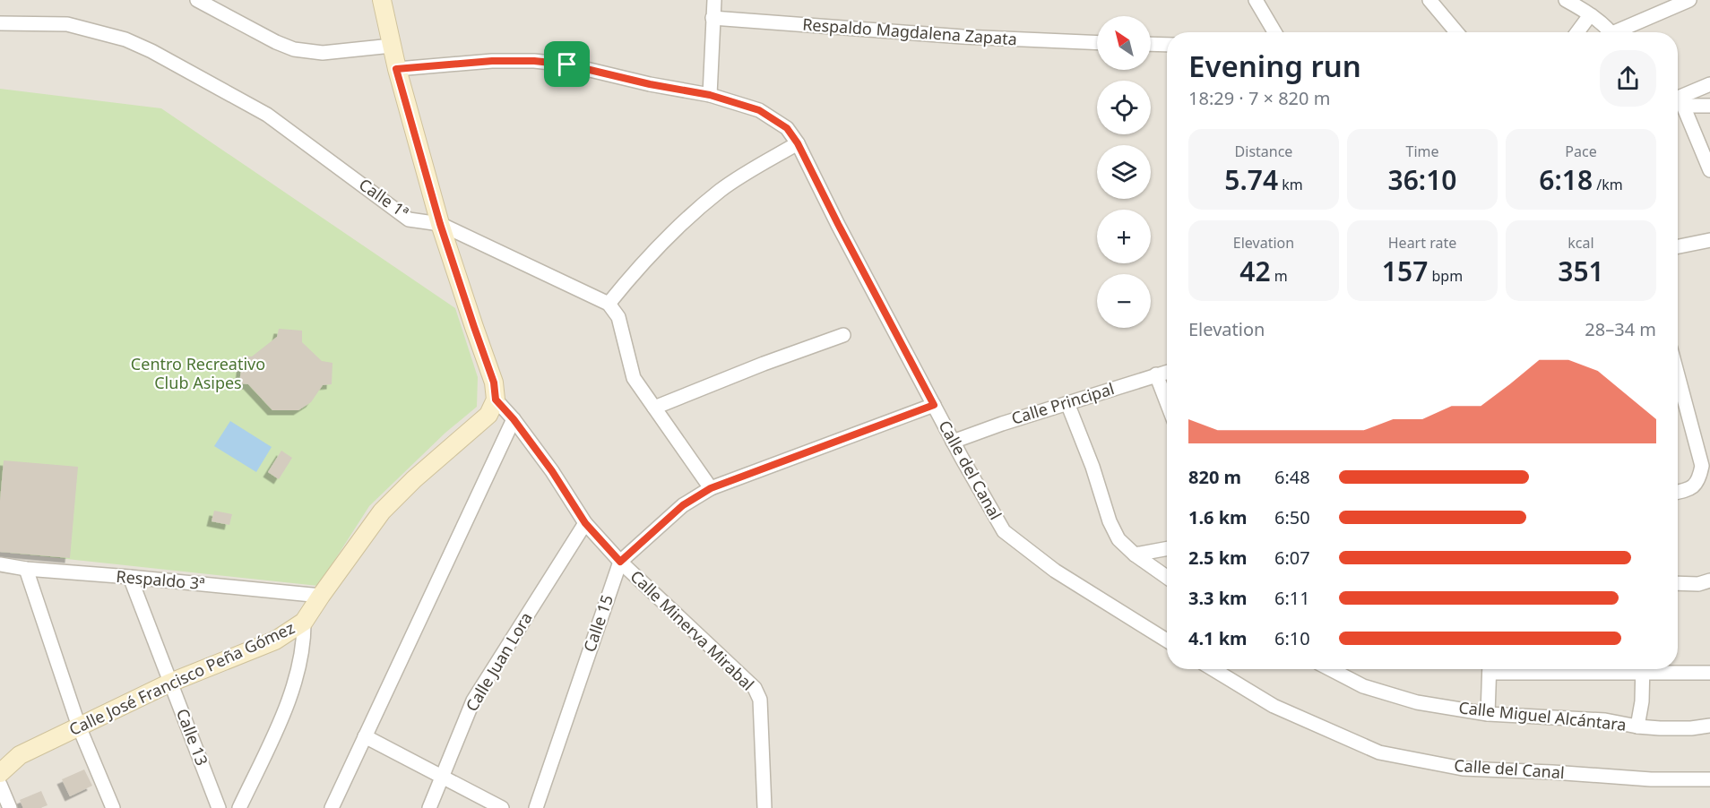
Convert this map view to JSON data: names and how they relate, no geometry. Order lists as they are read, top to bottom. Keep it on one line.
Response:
{"streets":{"street":["Respaldo Magdalena Zapata","Calle 1ª","Calle Principal","Calle del Canal","Respaldo 3ª","Calle 15","Calle Minerva Mirabal","Calle Juan Lora","Calle José Francisco Peña Gómez","Calle Miguel Alcántara","Calle 13"]},"crossings":[["Calle Principal","Calle del Canal"],["Calle del Canal","Calle 15"],["Respaldo 3ª","Calle José Francisco Peña Gómez"],["Respaldo 3ª","Calle 13"],["Calle 15","Calle Minerva Mirabal"],["Calle Minerva Mirabal","Calle Juan Lora"],["Calle Minerva Mirabal","Calle José Francisco Peña Gómez"],["Calle José Francisco Peña Gómez","Calle 13"]],"parks":["Centro Recreativo Club Asipes"],"north":"top left","page":{"map_buttons":["+","−"],"heading":["Evening run","18:29 · 7 × 820 m"],"stats":[["Distance","5.74 km"],["Time","36:10"],["Pace","6:18 /km"],["Elevation","42 m"],["Heart rate","157 bpm"],["kcal","351"]],"chart":["Elevation","28–34 m"],"list":[{"name":"820 m","note":"6:48"},{"name":"1.6 km","note":"6:50"},{"name":"2.5 km","note":"6:07"},{"name":"3.3 km","note":"6:11"},{"name":"4.1 km","note":"6:10"}]}}
